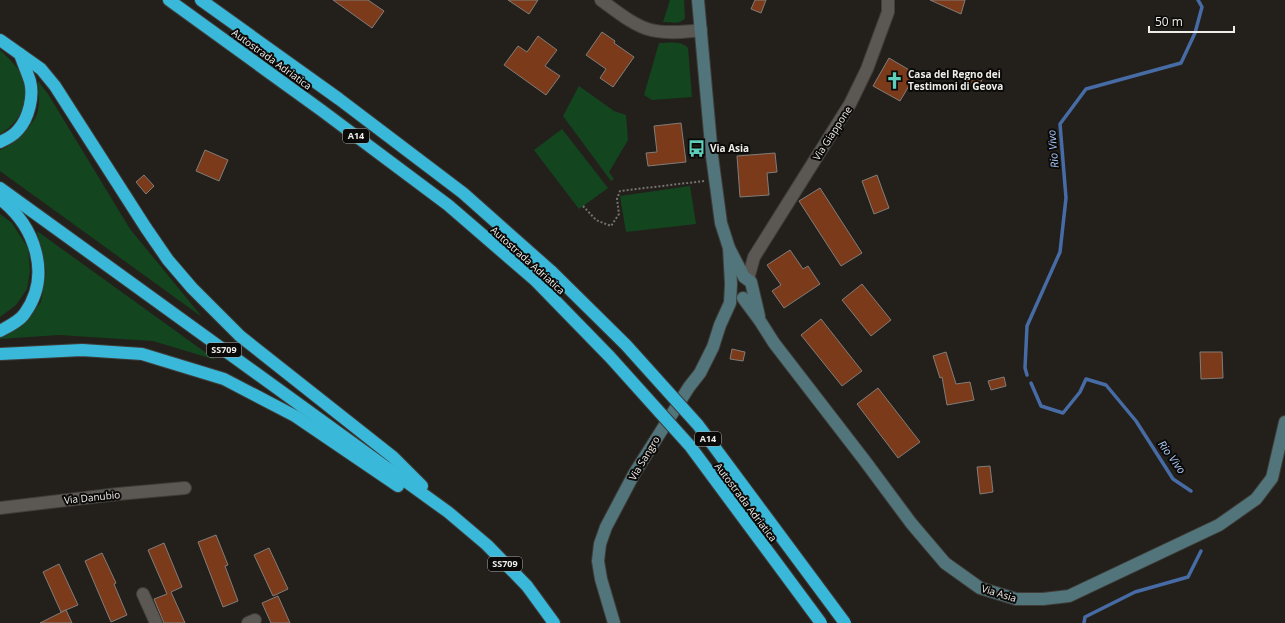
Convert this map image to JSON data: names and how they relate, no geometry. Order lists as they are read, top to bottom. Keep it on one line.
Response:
{"streets":{"highway":["Autostrada Adriatica","A14","SS709"],"street":["Via Giappone","Via Sangro","Via Danubio","Via Asia"]},"crossings":[["Via Giappone","Via Asia"],["Via Sangro","Via Asia"]],"water":["Rio Vivo"],"places":{"church":["Casa del Regno dei Testimoni di Geova"],"bus stop":["Via Asia"]},"scale_bar":"50 m"}
